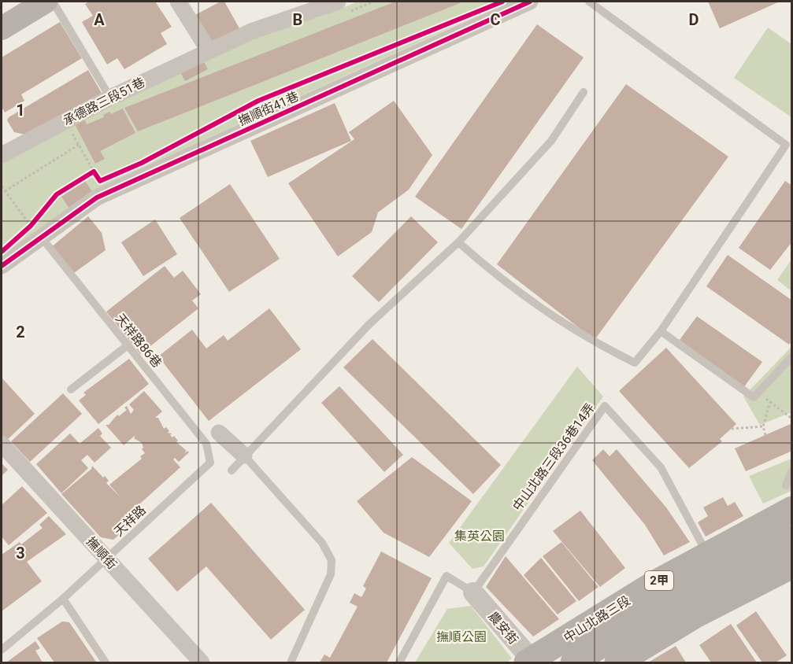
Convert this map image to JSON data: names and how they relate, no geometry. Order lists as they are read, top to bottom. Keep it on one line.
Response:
{"streets":{"main road":["2甲","中山北路三段"],"street":["承德路三段51巷","撫順街41巷","撫順街","農安街"],"lane":["天祥路86巷","中山北路三段36巷14弄","天祥路"]},"crossings":[["撫順街41巷","天祥路86巷"],["天祥路86巷","天祥路"],["中山北路三段36巷14弄","中山北路三段"],["中山北路三段36巷14弄","農安街"],["天祥路","撫順街"],["中山北路三段","農安街"]],"parks":["集英公園","撫順公園"],"grid":{"columns":["A","B","C","D"],"rows":["1","2","3"]}}
